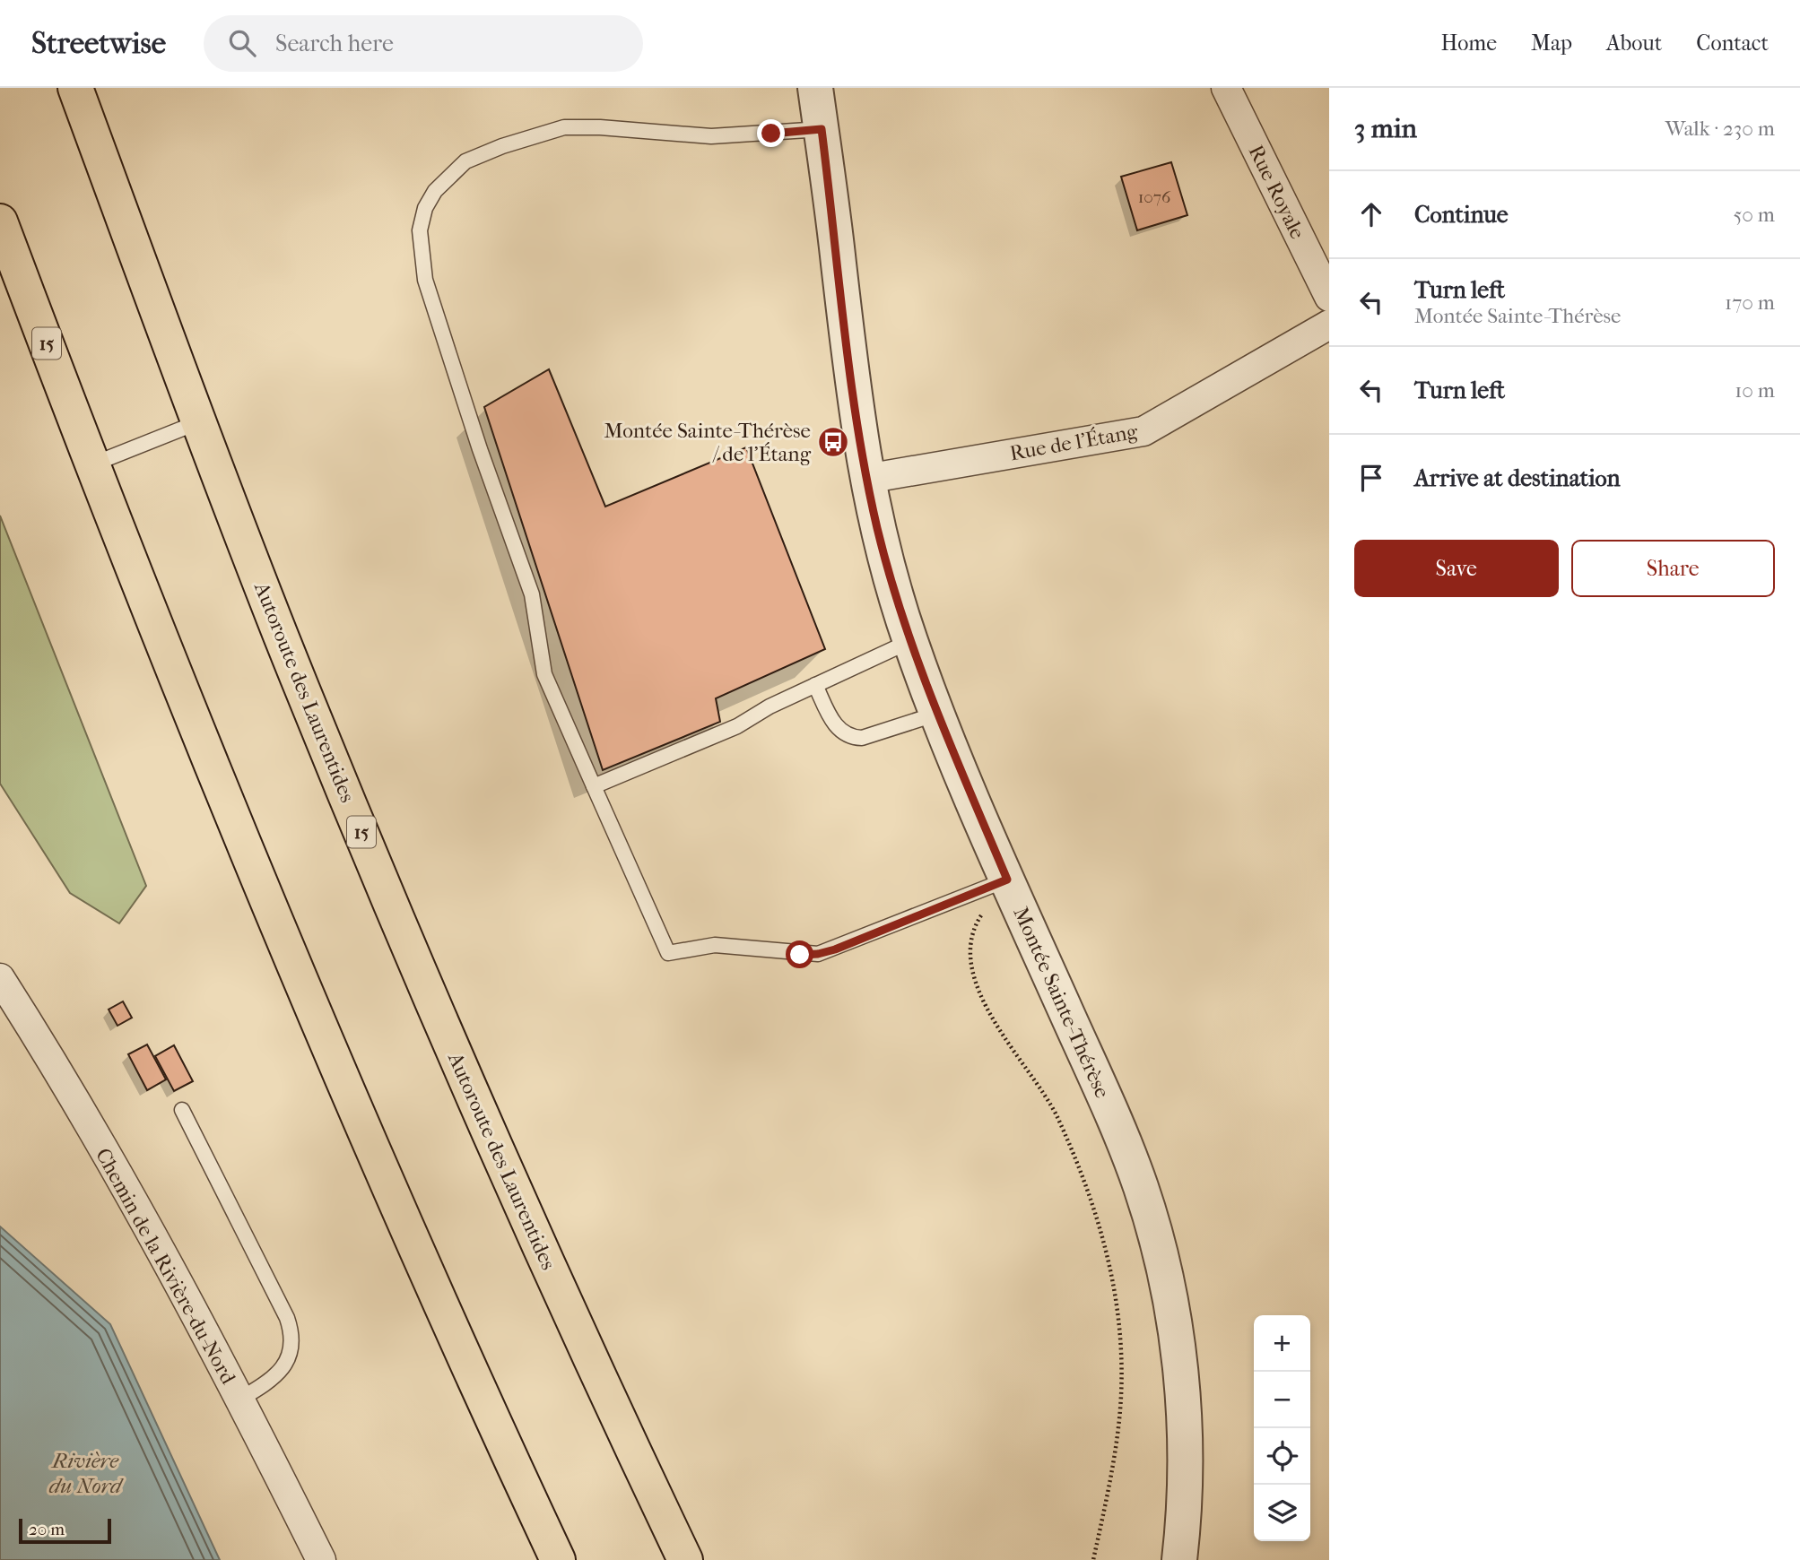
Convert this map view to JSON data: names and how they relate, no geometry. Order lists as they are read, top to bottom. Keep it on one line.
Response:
{"streets":{"highway":["15","Autoroute des Laurentides"],"street":["Rue Royale","Rue de l'Étang","Montée Sainte-Thérèse","Chemin de la Rivière-du-Nord"]},"crossings":[["Rue de l'Étang","Montée Sainte-Thérèse"]],"water":["Rivière du Nord"],"places":{"bus stop":["Montée Sainte-Thérèse / de l'Étang"]},"house_numbers":["1076"],"scale_bar":"20 m","page":{"header":"Streetwise","search":"Search here","nav":["Home","Map","About","Contact"],"heading":["3 min","Walk · 230 m"],"list":[["Continue","50 m"],["Turn left","Montée Sainte-Thérèse","170 m"],["Turn left","10 m"],"Arrive at destination"],"buttons":["Save","Share"],"map_buttons":["+","−"],"scale":"20 m"}}
